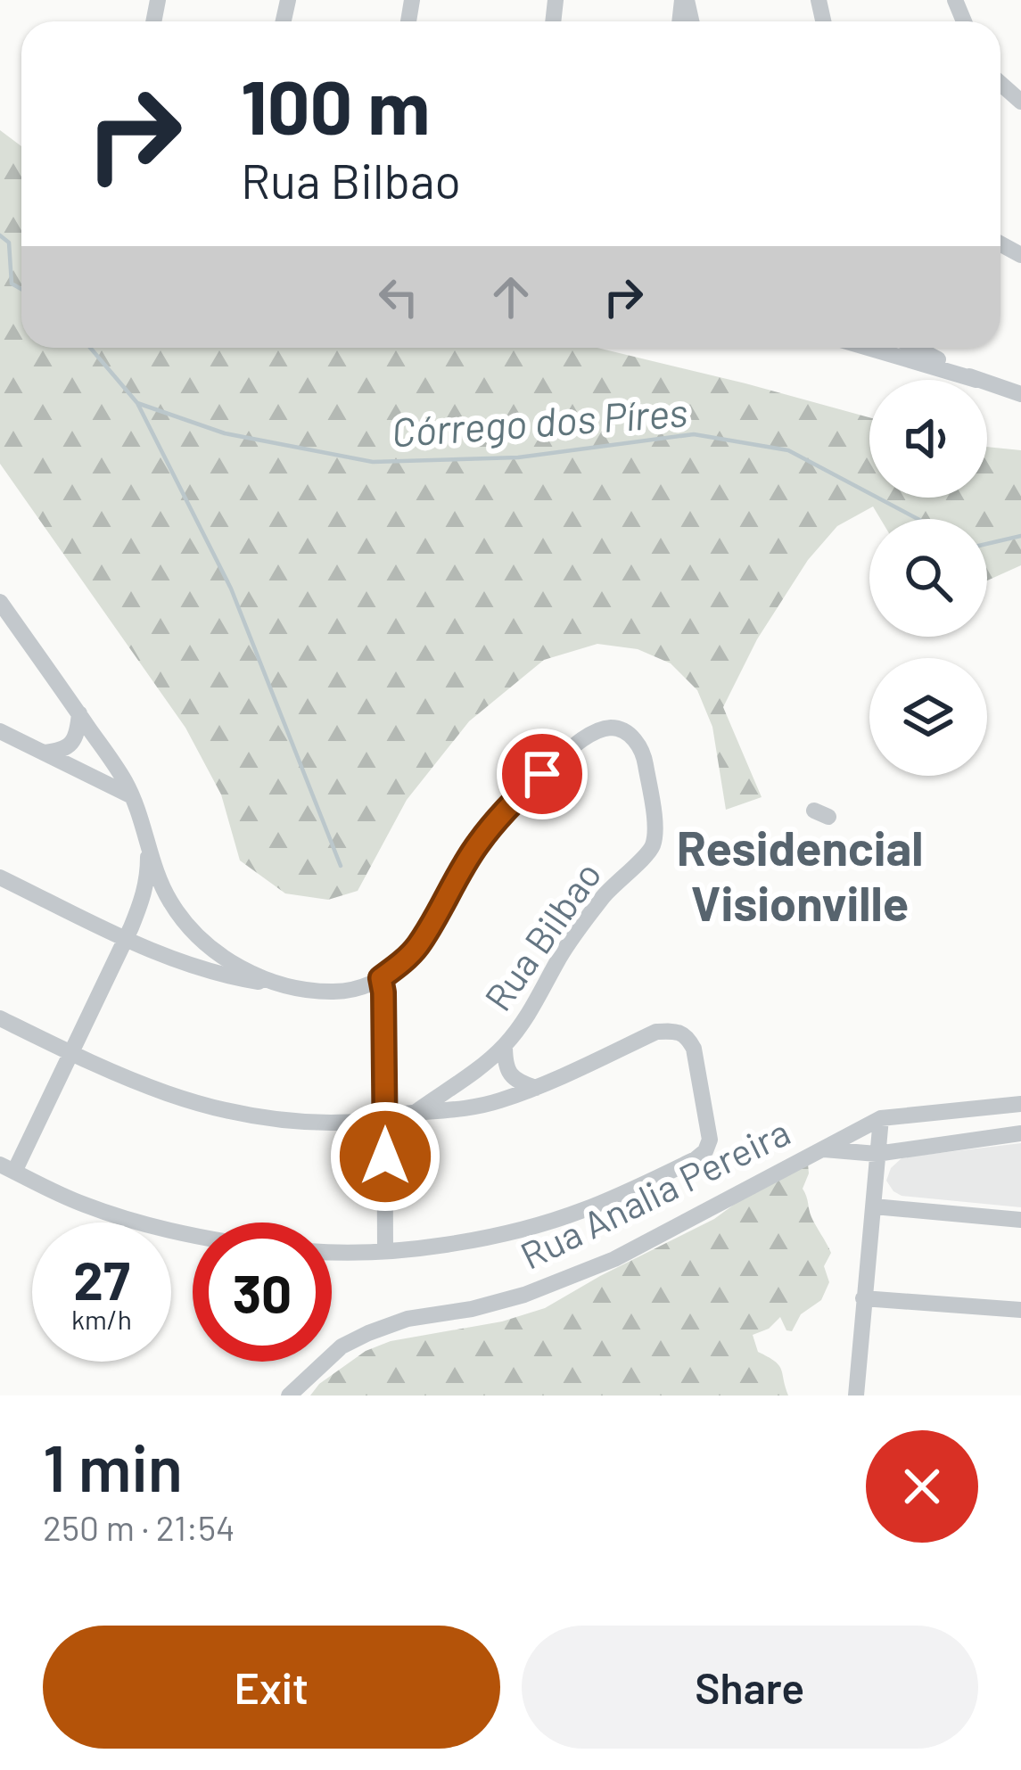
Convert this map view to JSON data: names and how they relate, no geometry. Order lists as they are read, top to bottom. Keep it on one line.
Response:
{"streets":{"street":["Rua Bilbao","Rua Analia Pereira"]},"districts":["Residencial Visionville"],"water":["Córrego dos Píres"],"page":{"turn":["100 m","Rua Bilbao"],"speed":"27 km/h","limit":"30","heading":["1 min","250 m · 21:54"],"buttons":["Exit","Share"]}}
